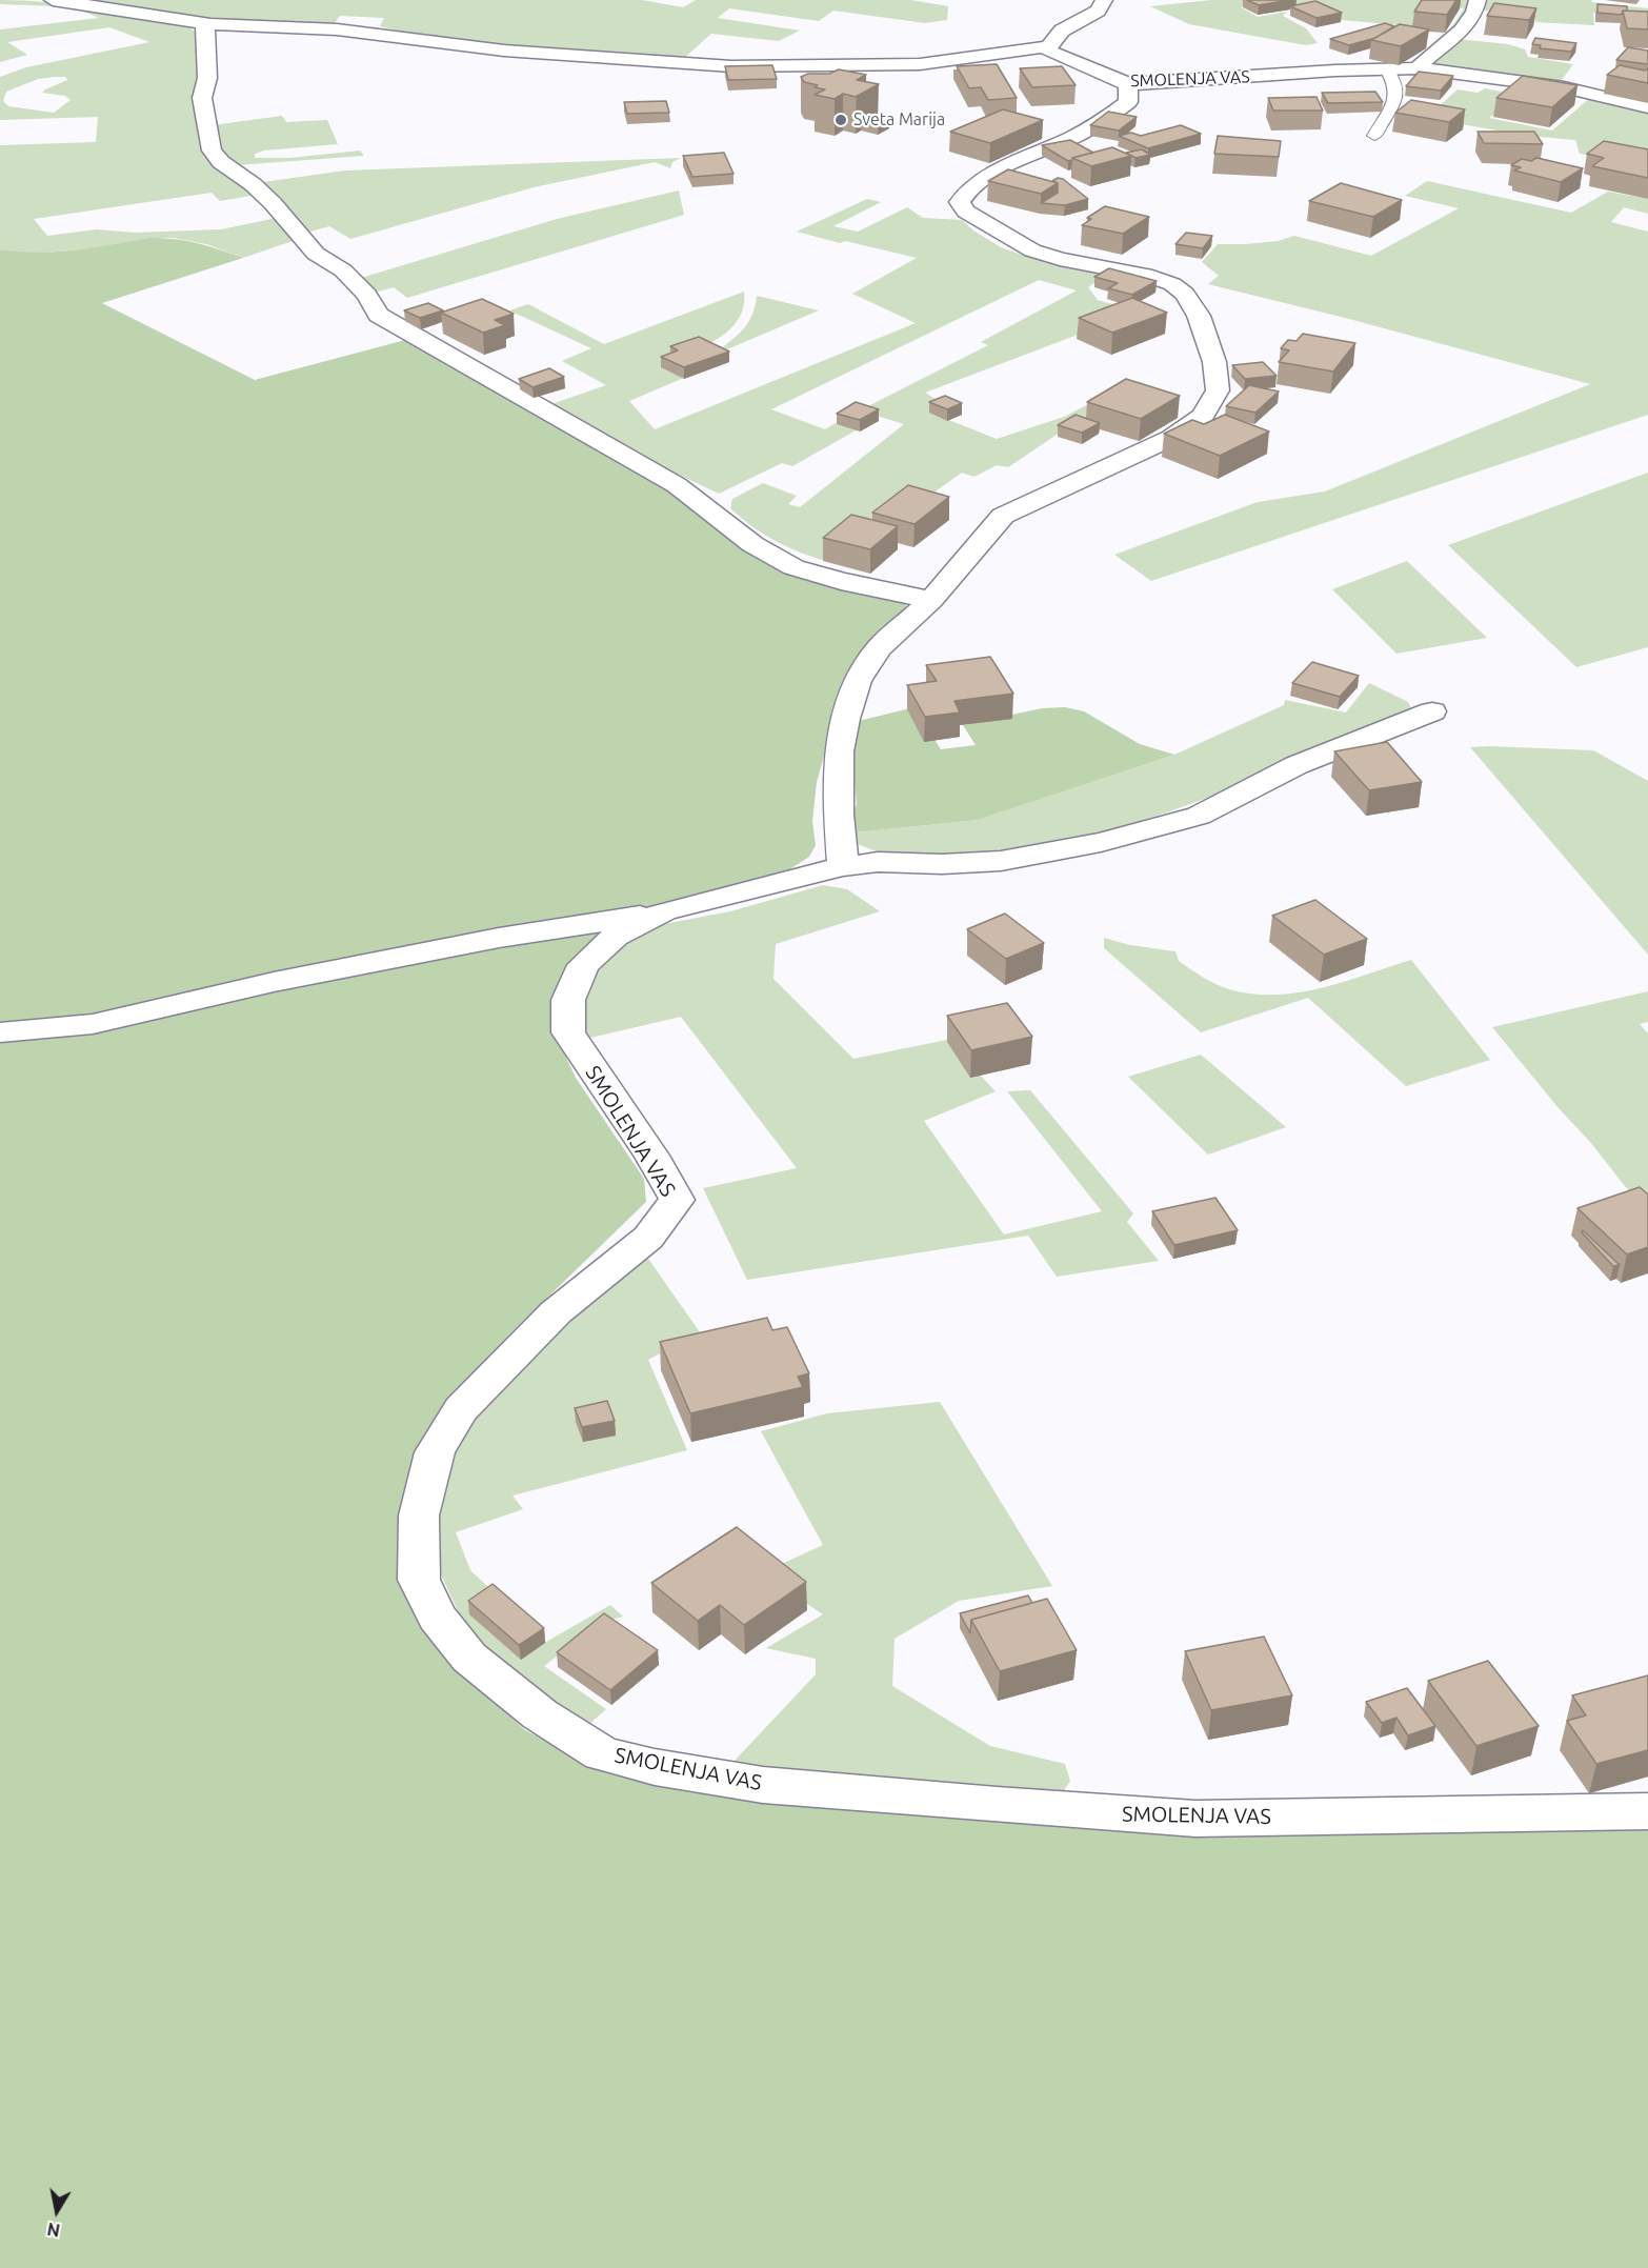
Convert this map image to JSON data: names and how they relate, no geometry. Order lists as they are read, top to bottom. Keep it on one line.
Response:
{"streets":{"street":["SMOLENJA VAS"]},"places":["Sveta Marija"],"north":"bottom"}
